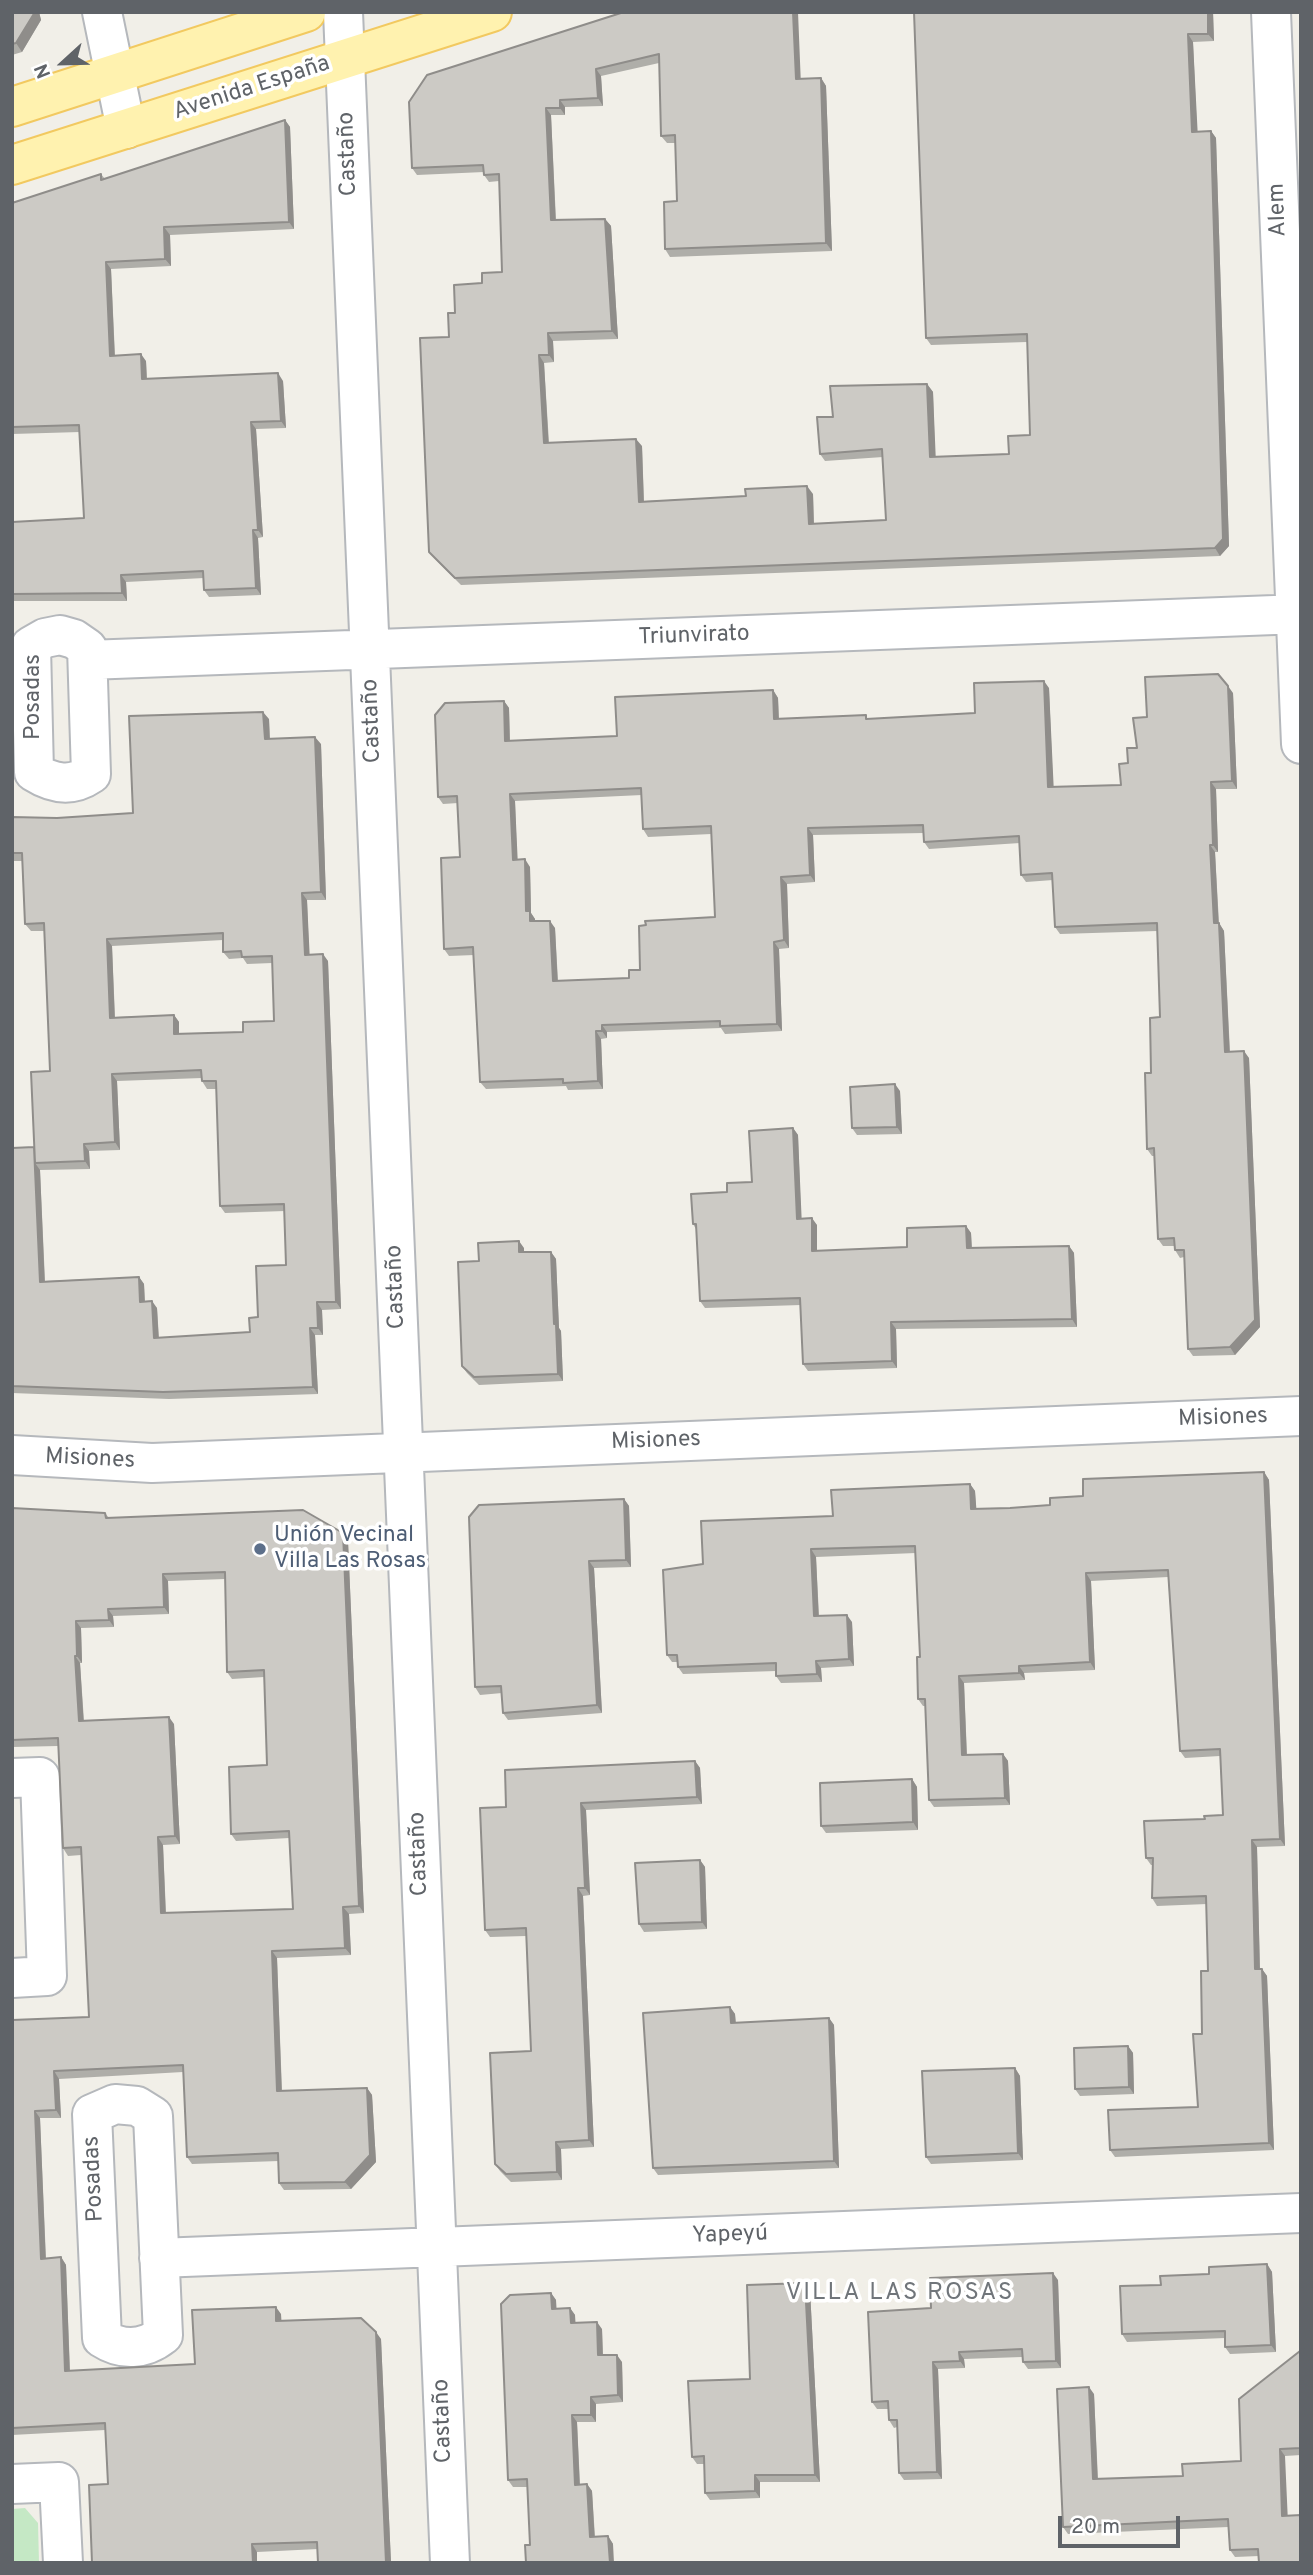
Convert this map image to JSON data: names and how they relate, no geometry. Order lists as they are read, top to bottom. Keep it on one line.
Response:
{"streets":{"main road":["Avenida España"],"street":["Castaño","Alem","Triunvirato","Posadas","Misiones","Yapeyú"]},"crossings":[["Avenida España","Castaño"],["Castaño","Triunvirato"],["Castaño","Misiones"],["Castaño","Yapeyú"],["Alem","Triunvirato"],["Posadas","Yapeyú"]],"districts":["VILLA LAS ROSAS"],"places":["Unión Vecinal Villa Las Rosas"],"scale_bar":"20 m","north":"left"}
